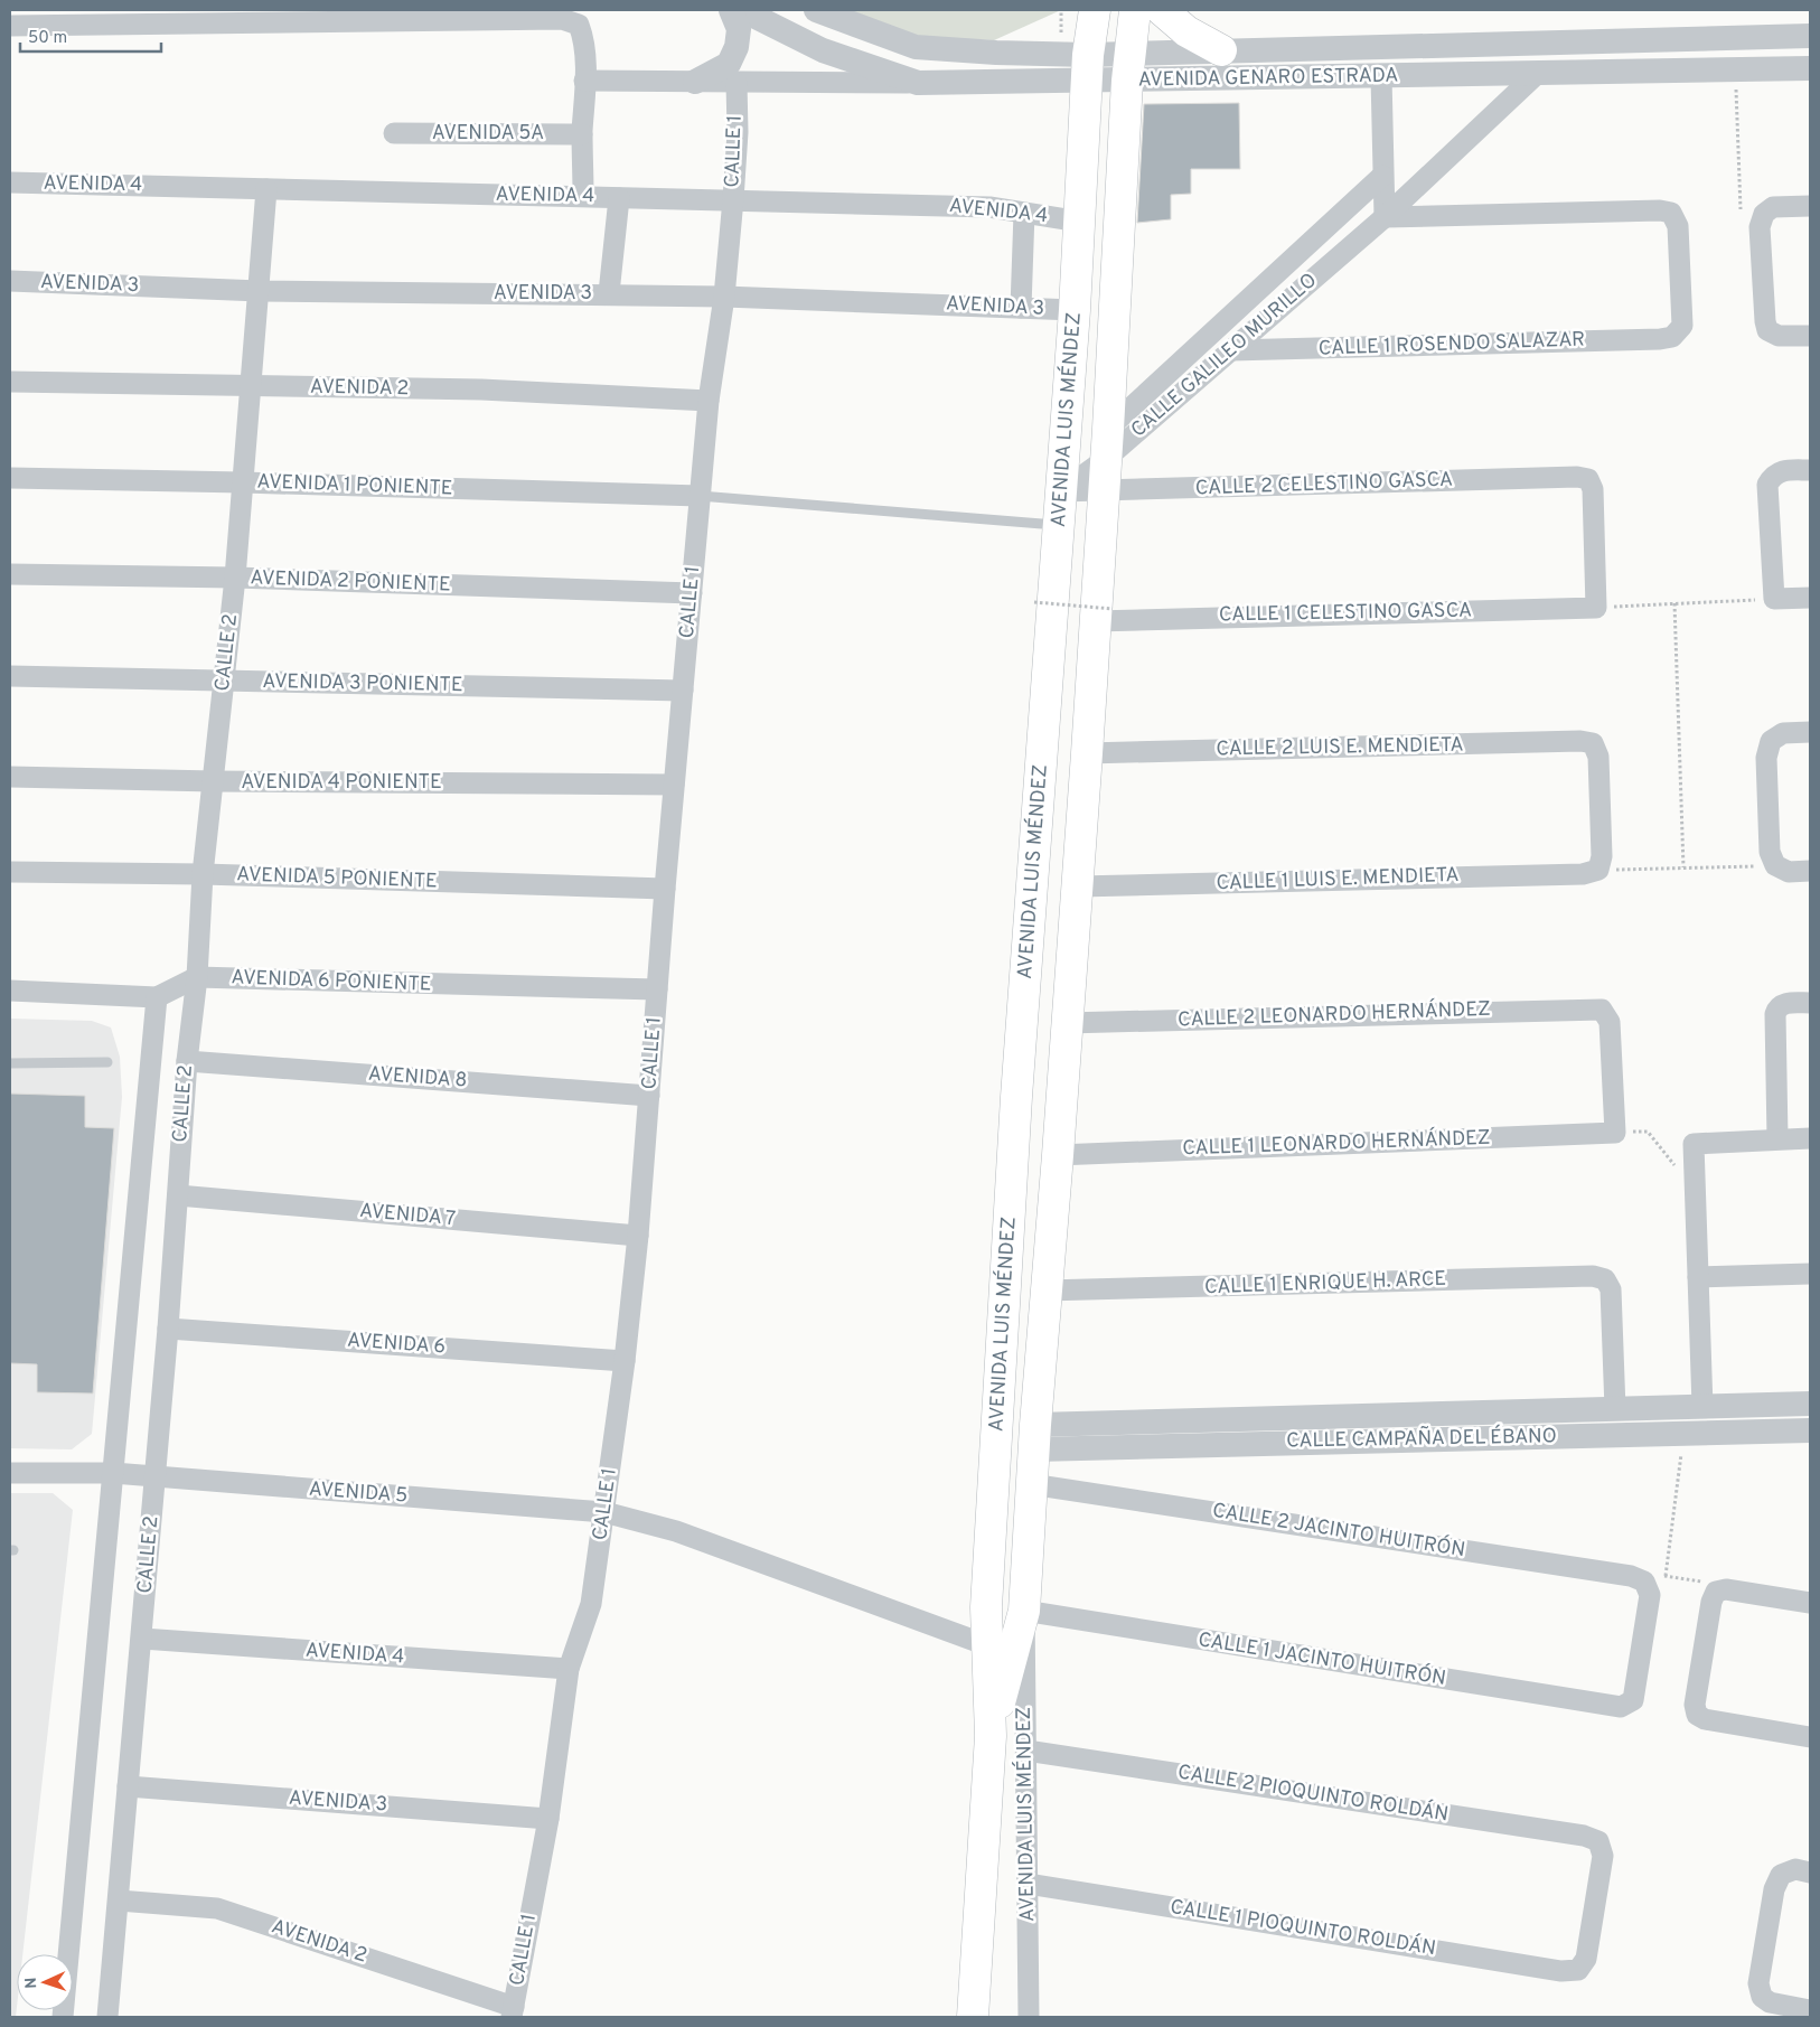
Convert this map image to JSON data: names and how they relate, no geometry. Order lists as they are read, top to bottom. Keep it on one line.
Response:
{"streets":{"main road":["AVENIDA LUIS MÉNDEZ"],"street":["AVENIDA GENARO ESTRADA","AVENIDA 5A","CALLE 1","AVENIDA 4","AVENIDA 3","CALLE 1 ROSENDO SALAZAR","CALLE GALILEO MURILLO","AVENIDA 2","CALLE 2 CELESTINO GASCA","AVENIDA 1 PONIENTE","AVENIDA 2 PONIENTE","CALLE 1 CELESTINO GASCA","CALLE 2","AVENIDA 3 PONIENTE","CALLE 2 LUIS E. MENDIETA","AVENIDA 4 PONIENTE","AVENIDA 5 PONIENTE","CALLE 1 LUIS E. MENDIETA","AVENIDA 6 PONIENTE","CALLE 2 LEONARDO HERNÁNDEZ","AVENIDA 8","CALLE 1 LEONARDO HERNÁNDEZ","AVENIDA 7","CALLE 1 ENRIQUE H. ARCE","AVENIDA 6","CALLE CAMPAÑA DEL ÉBANO","AVENIDA 5","CALLE 2 JACINTO HUITRÓN","CALLE 1 JACINTO HUITRÓN","CALLE 2 PIOQUINTO ROLDÁN","CALLE 1 PIOQUINTO ROLDÁN"]},"crossings":[["AVENIDA GENARO ESTRADA","CALLE GALILEO MURILLO"],["AVENIDA GENARO ESTRADA","AVENIDA LUIS MÉNDEZ"],["CALLE 1","AVENIDA 4"],["CALLE 1","AVENIDA 3"],["CALLE 1","AVENIDA 2"],["CALLE 1","AVENIDA 1 PONIENTE"],["CALLE 1","AVENIDA 2 PONIENTE"],["CALLE 1","AVENIDA 3 PONIENTE"],["CALLE 1","AVENIDA 4 PONIENTE"],["CALLE 1","AVENIDA 5 PONIENTE"],["CALLE 1","AVENIDA 6 PONIENTE"],["CALLE 1","AVENIDA 8"],["CALLE 1","AVENIDA 7"],["CALLE 1","AVENIDA 6"],["CALLE 1","AVENIDA 5"],["AVENIDA 4","AVENIDA LUIS MÉNDEZ"],["AVENIDA 4","CALLE 2"],["AVENIDA 3","AVENIDA LUIS MÉNDEZ"],["AVENIDA 3","CALLE 2"],["CALLE 1 ROSENDO SALAZAR","CALLE GALILEO MURILLO"],["CALLE GALILEO MURILLO","AVENIDA LUIS MÉNDEZ"],["CALLE GALILEO MURILLO","CALLE 2 CELESTINO GASCA"],["AVENIDA 2","CALLE 2"],["AVENIDA LUIS MÉNDEZ","CALLE 2 CELESTINO GASCA"],["AVENIDA LUIS MÉNDEZ","CALLE 1 CELESTINO GASCA"],["AVENIDA LUIS MÉNDEZ","CALLE 2 LUIS E. MENDIETA"],["AVENIDA LUIS MÉNDEZ","CALLE 1 LUIS E. MENDIETA"],["AVENIDA LUIS MÉNDEZ","CALLE 2 LEONARDO HERNÁNDEZ"],["AVENIDA LUIS MÉNDEZ","CALLE 1 LEONARDO HERNÁNDEZ"],["AVENIDA LUIS MÉNDEZ","CALLE 1 ENRIQUE H. ARCE"],["AVENIDA LUIS MÉNDEZ","CALLE CAMPAÑA DEL ÉBANO"],["AVENIDA LUIS MÉNDEZ","AVENIDA 5"],["AVENIDA LUIS MÉNDEZ","CALLE 2 JACINTO HUITRÓN"],["AVENIDA LUIS MÉNDEZ","CALLE 1 JACINTO HUITRÓN"],["AVENIDA LUIS MÉNDEZ","CALLE 2 PIOQUINTO ROLDÁN"],["AVENIDA LUIS MÉNDEZ","CALLE 1 PIOQUINTO ROLDÁN"],["CALLE 2 CELESTINO GASCA","CALLE 1 CELESTINO GASCA"],["AVENIDA 1 PONIENTE","CALLE 2"],["AVENIDA 2 PONIENTE","CALLE 2"],["CALLE 2","AVENIDA 3 PONIENTE"],["CALLE 2","AVENIDA 4 PONIENTE"],["CALLE 2","AVENIDA 5 PONIENTE"],["CALLE 2","AVENIDA 6 PONIENTE"],["CALLE 2","AVENIDA 8"],["CALLE 2","AVENIDA 7"],["CALLE 2","AVENIDA 6"],["CALLE 2","AVENIDA 5"],["CALLE 2 LUIS E. MENDIETA","CALLE 1 LUIS E. MENDIETA"],["CALLE 2 LEONARDO HERNÁNDEZ","CALLE 1 LEONARDO HERNÁNDEZ"],["CALLE 1 ENRIQUE H. ARCE","CALLE CAMPAÑA DEL ÉBANO"],["CALLE 2 JACINTO HUITRÓN","CALLE 1 JACINTO HUITRÓN"],["CALLE 2 PIOQUINTO ROLDÁN","CALLE 1 PIOQUINTO ROLDÁN"]],"scale_bar":"50 m","north":"left"}
